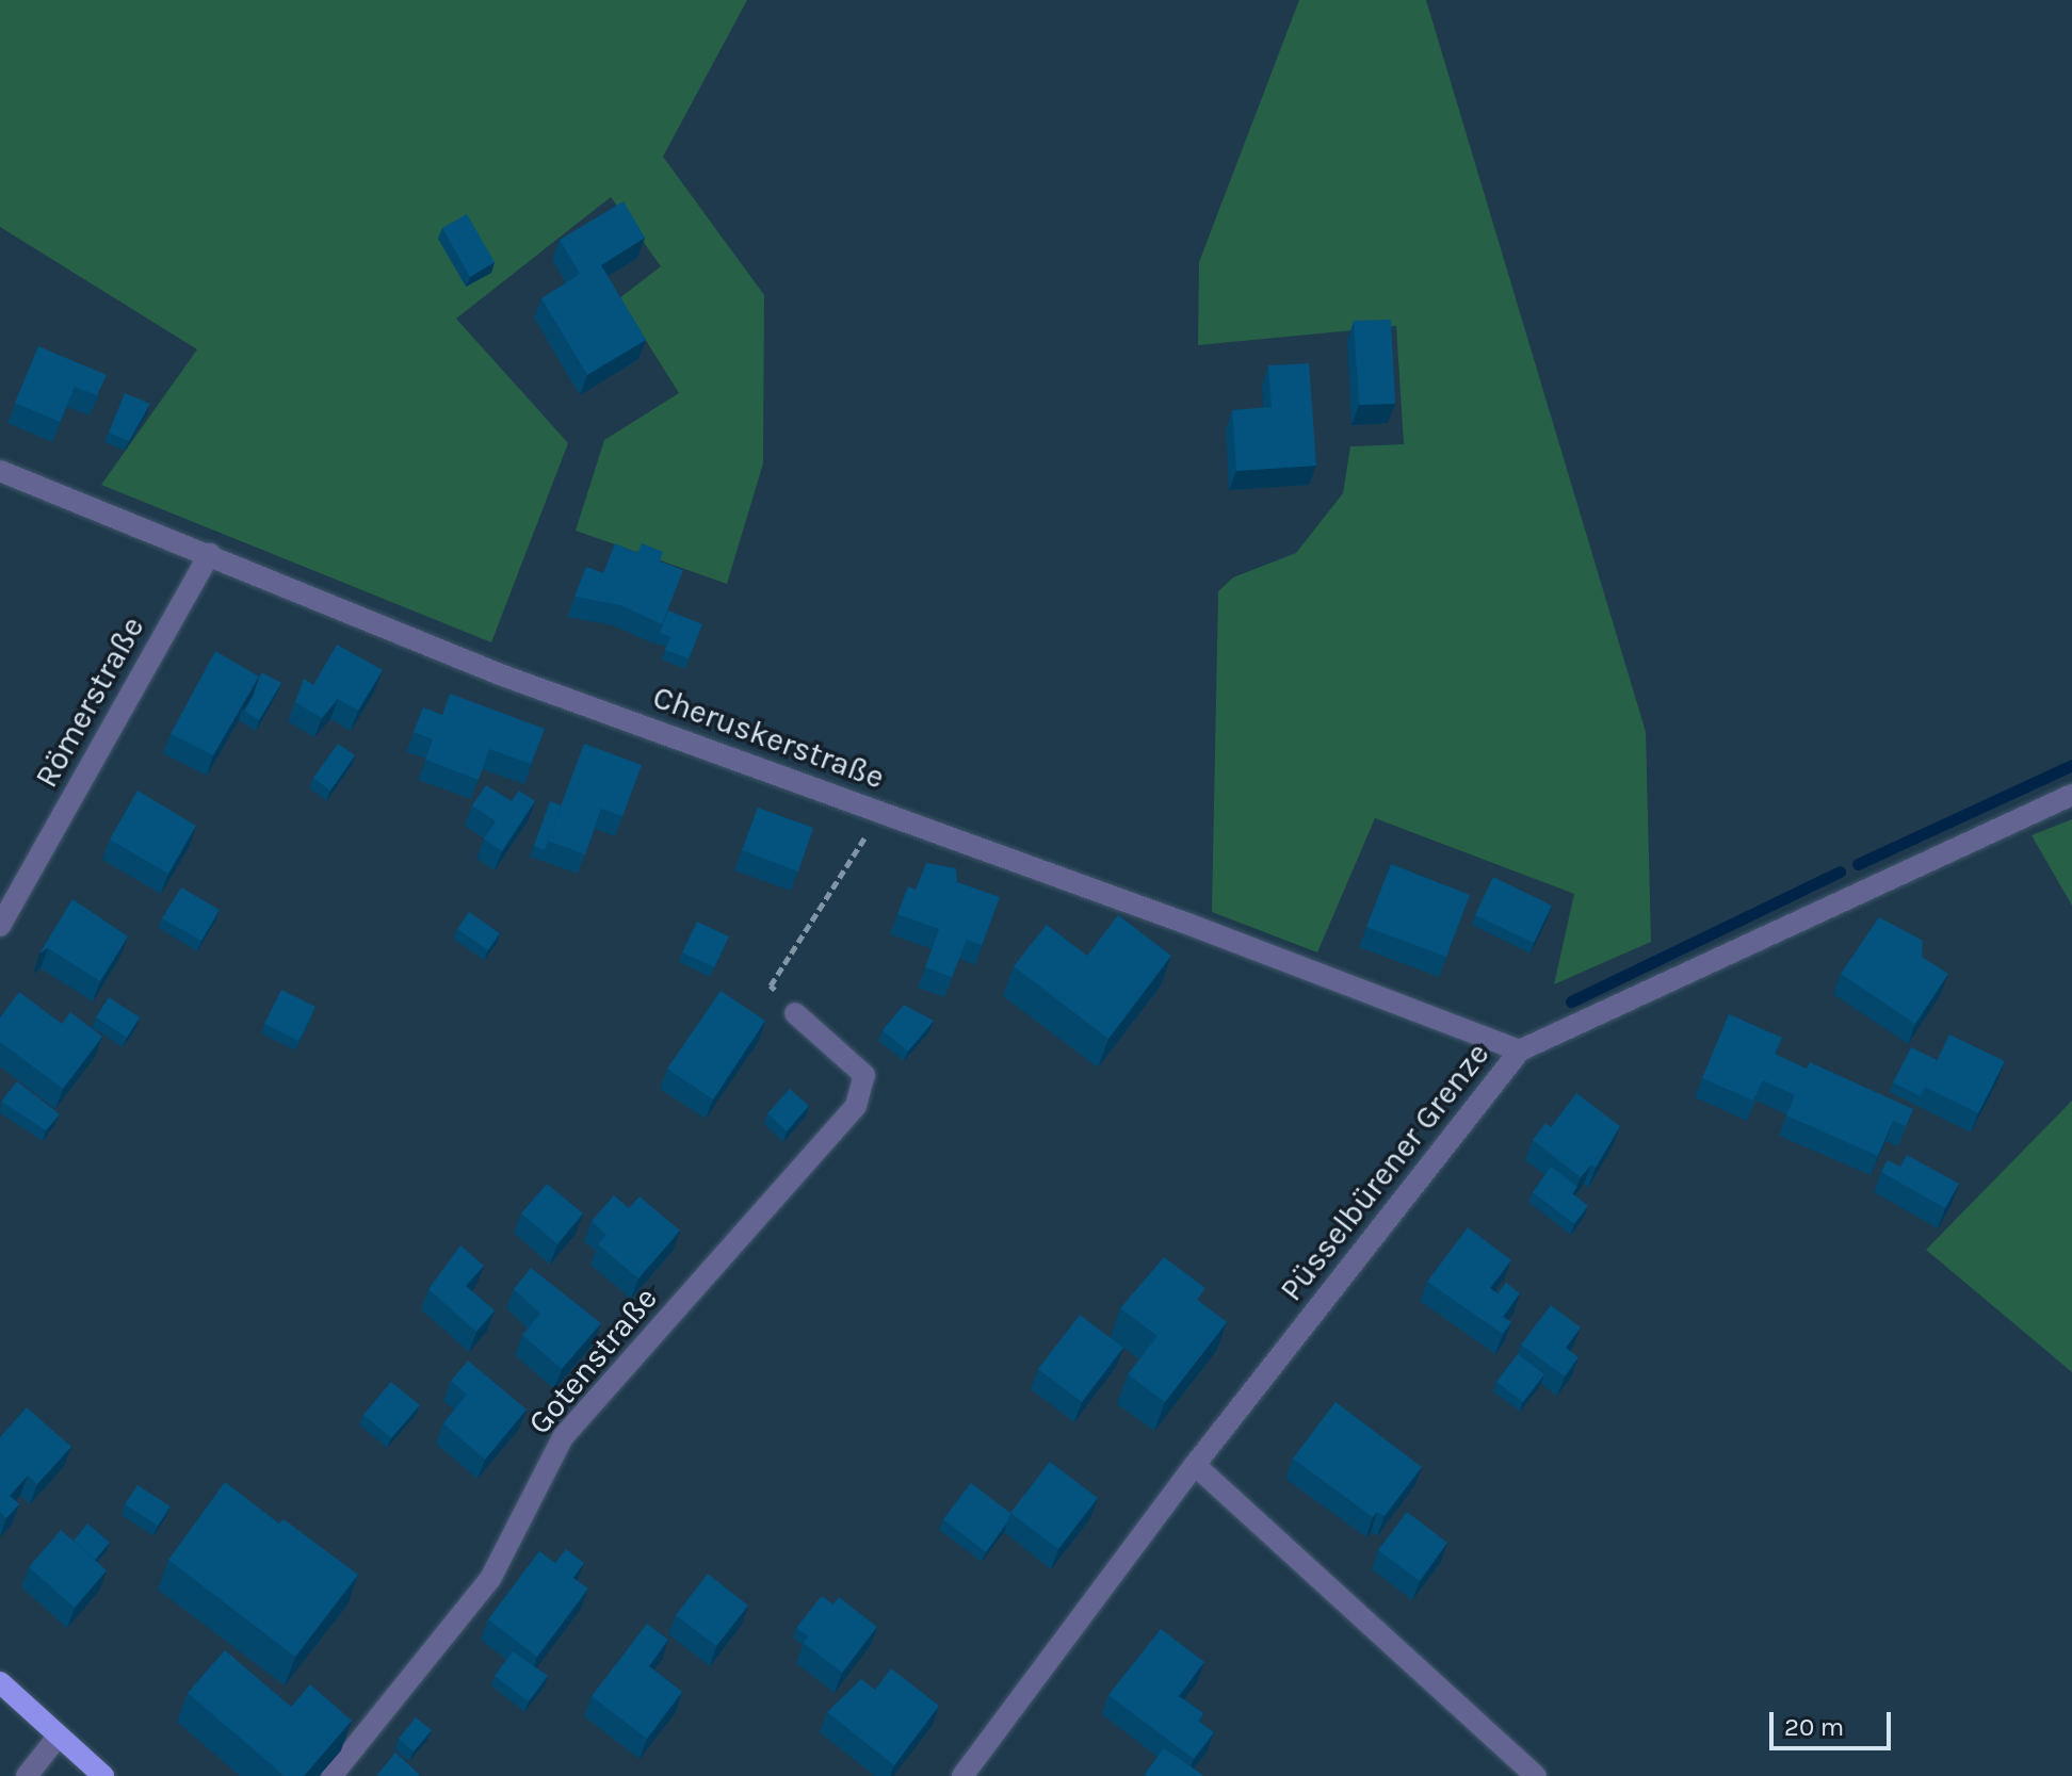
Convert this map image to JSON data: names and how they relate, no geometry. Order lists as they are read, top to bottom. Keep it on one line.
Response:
{"streets":{"street":["Römerstraße","Cheruskerstraße","Püsselbürener Grenze","Gotenstraße"]},"crossings":[["Römerstraße","Cheruskerstraße"],["Cheruskerstraße","Püsselbürener Grenze"]],"scale_bar":"20 m"}
